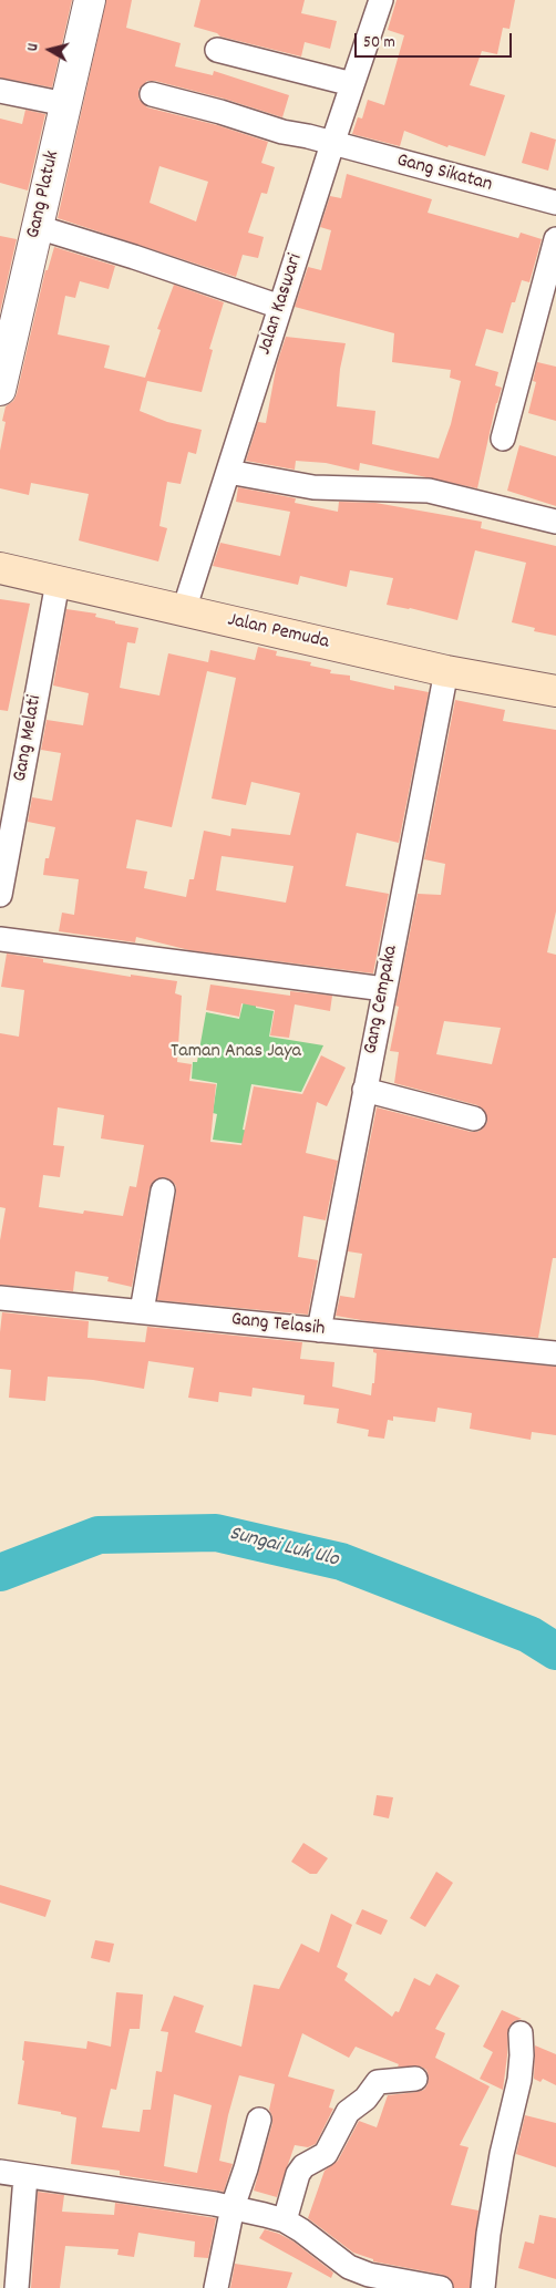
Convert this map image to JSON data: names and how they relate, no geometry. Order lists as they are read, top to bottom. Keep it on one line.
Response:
{"streets":{"main road":["Jalan Pemuda"],"street":["Gang Sikatan","Gang Platuk","Jalan Kaswari","Gang Melati","Gang Cempaka","Gang Telasih"]},"crossings":[["Gang Sikatan","Jalan Kaswari"],["Jalan Kaswari","Jalan Pemuda"],["Jalan Pemuda","Gang Melati"],["Jalan Pemuda","Gang Cempaka"],["Gang Cempaka","Gang Telasih"]],"water":["Sungai Luk Ulo"],"parks":["Taman Anas Jaya"],"scale_bar":"50 m","north":"left"}
